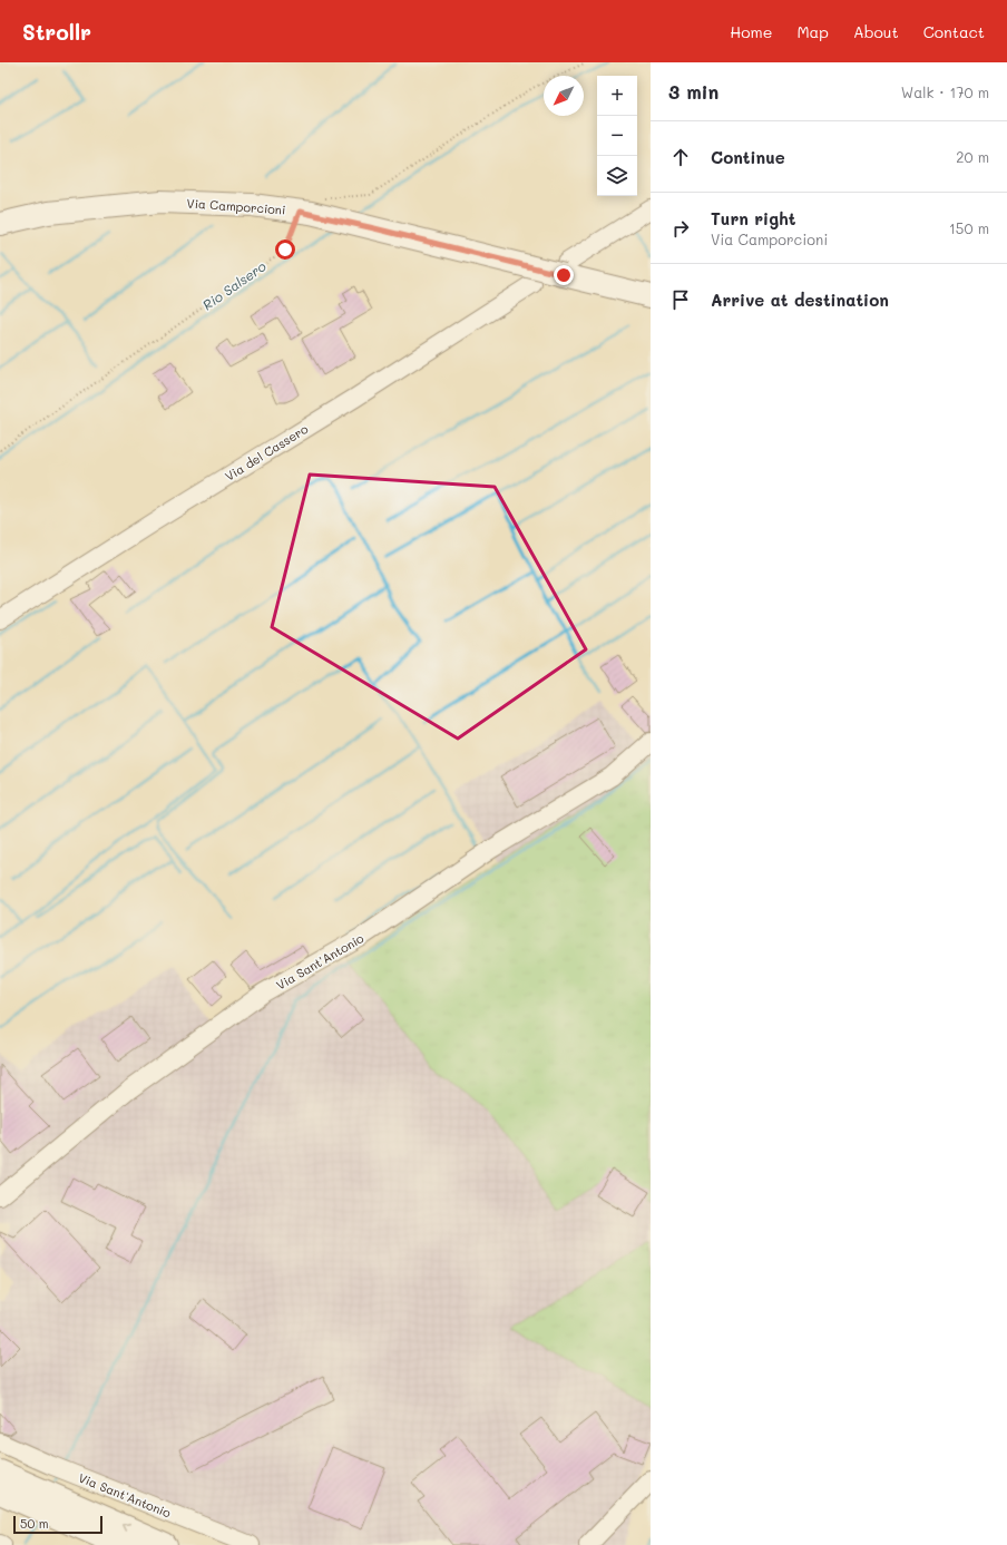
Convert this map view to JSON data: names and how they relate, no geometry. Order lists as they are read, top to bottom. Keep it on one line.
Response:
{"streets":{"main road":["Via Camporcioni"],"street":["Via del Cassero","Via Sant'Antonio"]},"crossings":[["Via Camporcioni","Via del Cassero"]],"water":["Rio Salsero"],"scale_bar":"50 m","north":"bottom left","page":{"header":"Strollr","nav":["Home","Map","About","Contact"],"heading":["3 min","Walk · 170 m"],"map_buttons":["+","−"],"list":[["Continue","20 m"],["Turn right","Via Camporcioni","150 m"],"Arrive at destination"],"scale":"50 m"}}
